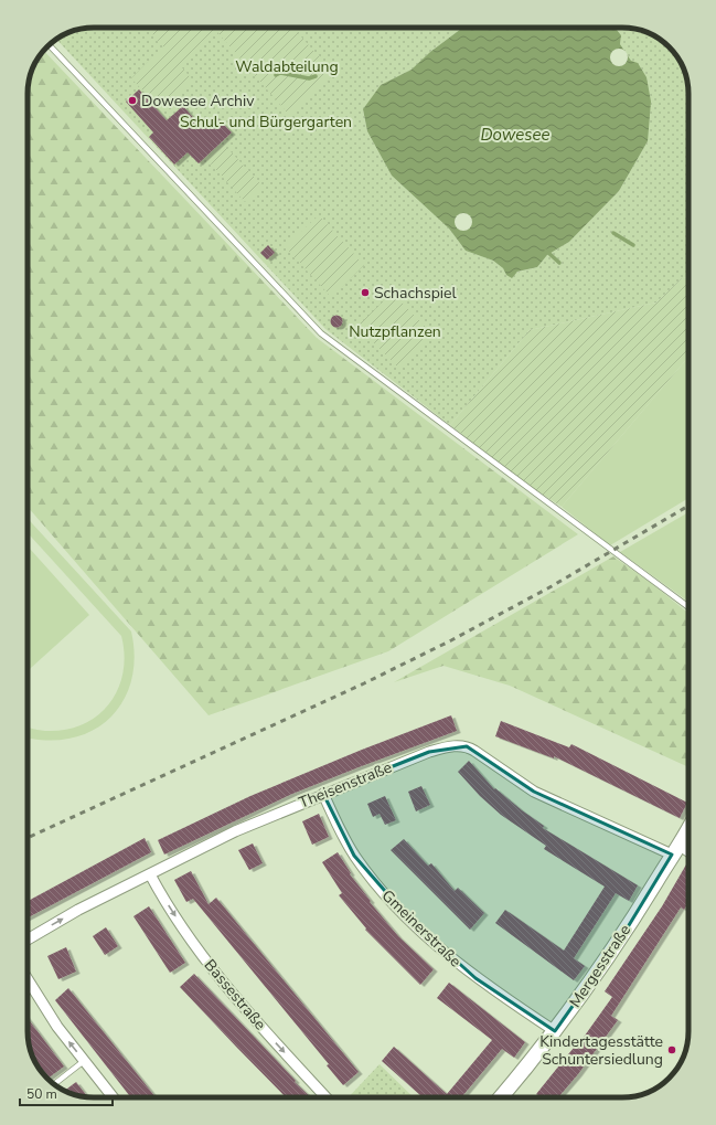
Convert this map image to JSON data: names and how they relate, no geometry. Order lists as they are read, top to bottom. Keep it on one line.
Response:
{"streets":{"street":["Theisenstraße","Gmeinerstraße","Mergesstraße","Bassestraße"]},"crossings":[["Theisenstraße","Gmeinerstraße"],["Theisenstraße","Mergesstraße"],["Theisenstraße","Bassestraße"],["Gmeinerstraße","Mergesstraße"]],"one_way":["Bassestraße"],"water":["Dowesee"],"parks":["Waldabteilung","Schul- und Bürgergarten","Nutzpflanzen"],"places":["Dowesee Archiv","Schachspiel","Kindertagesstätte Schuntersiedlung"],"scale_bar":"50 m"}
